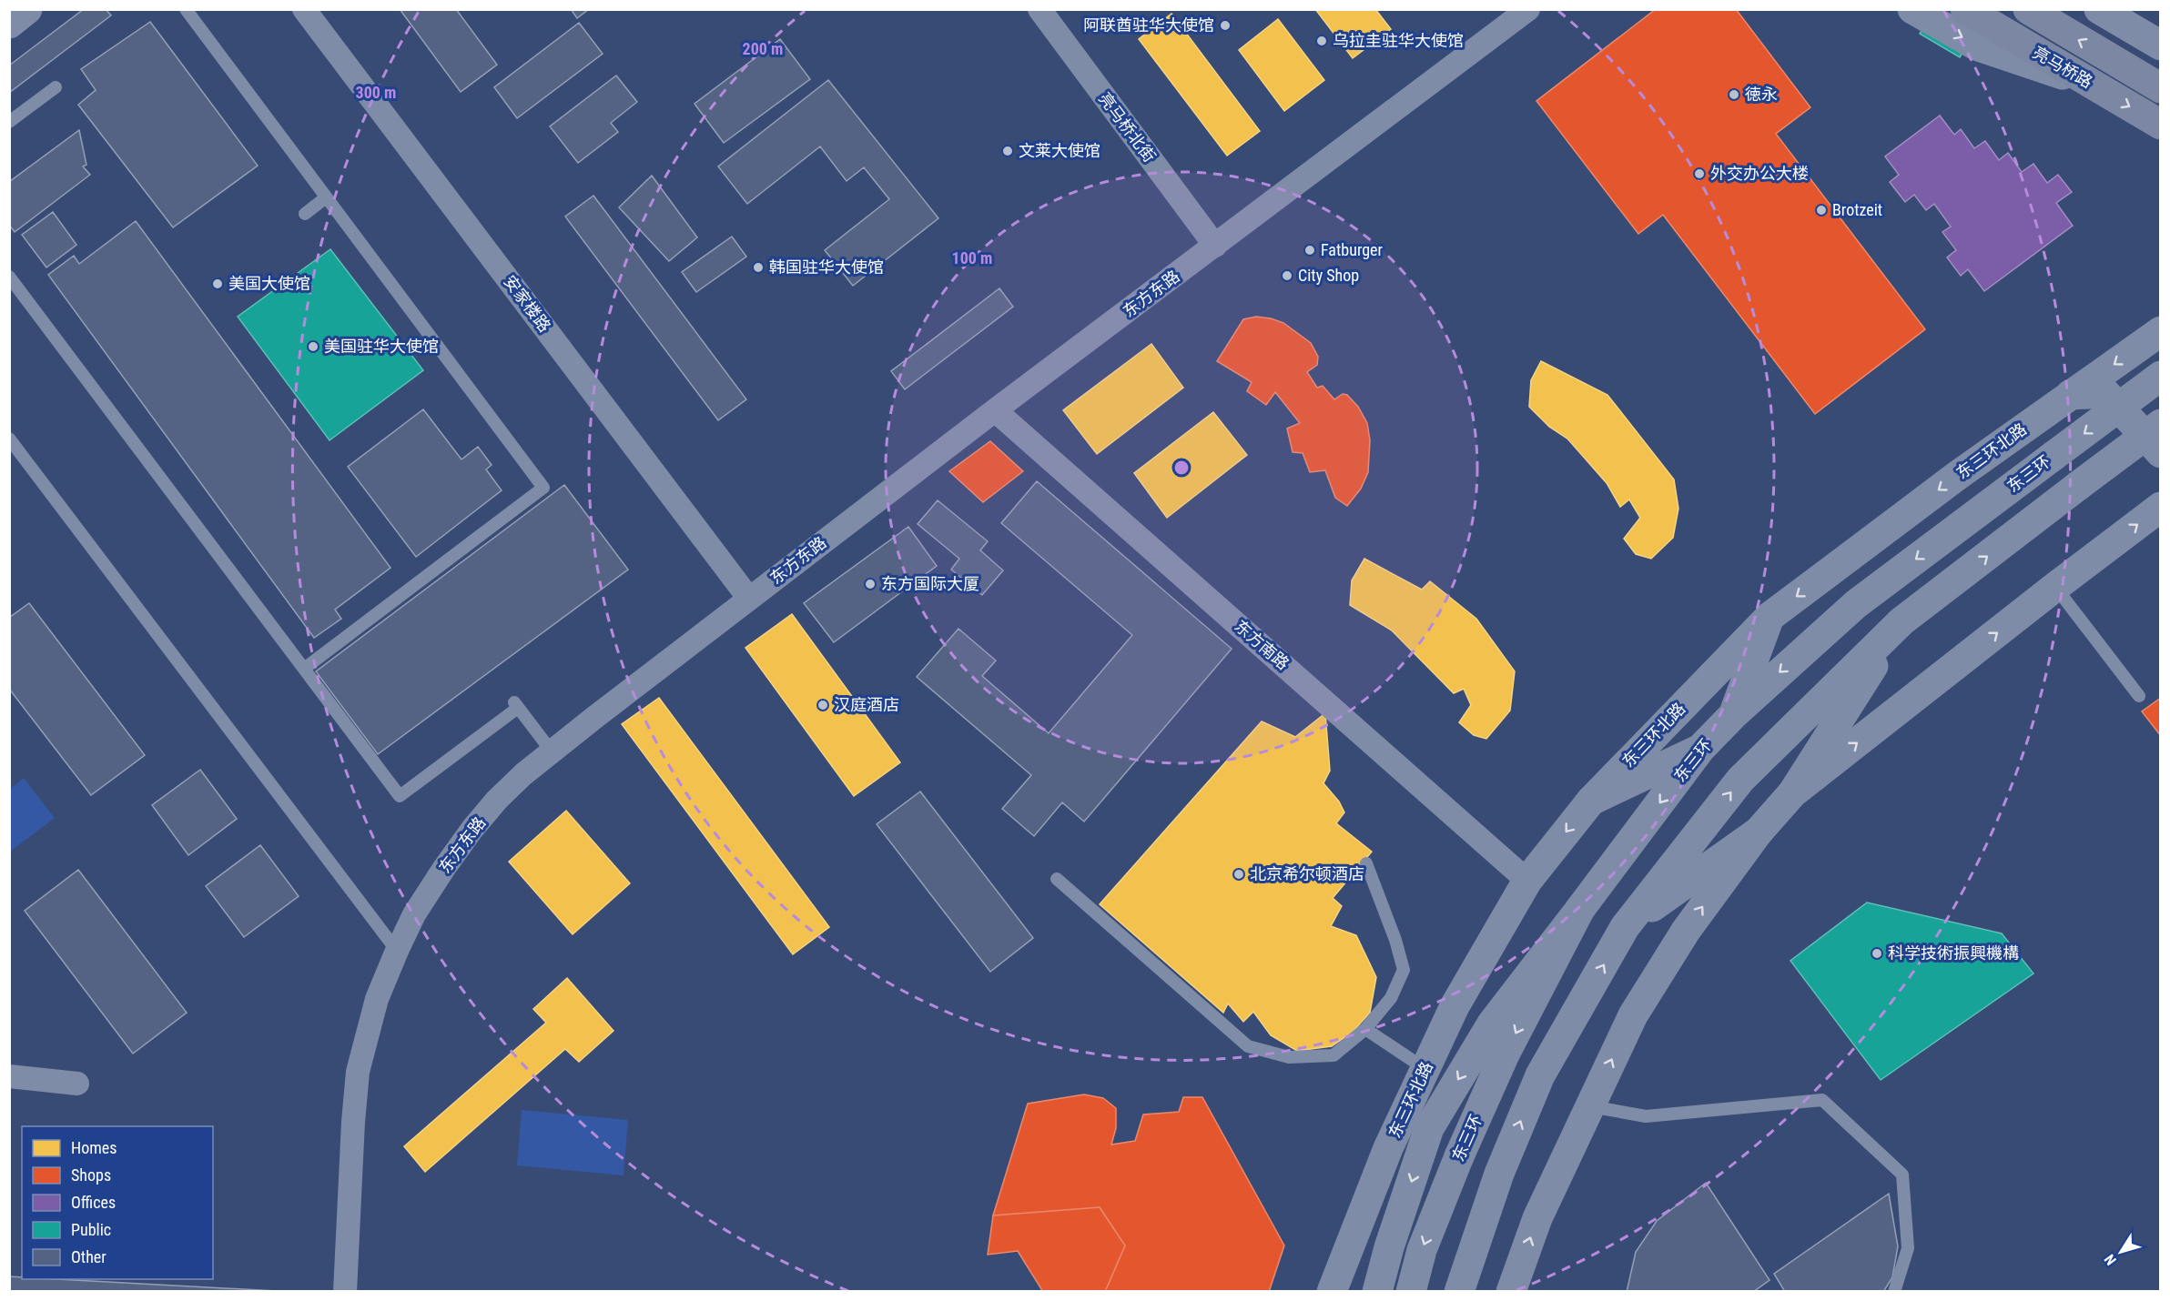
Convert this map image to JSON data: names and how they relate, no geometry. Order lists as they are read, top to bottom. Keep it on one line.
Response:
{"streets":{"highway":["东三环"],"main road":["亮马桥路"],"street":["亮马桥北街","东方东路","安家楼路","东三环北路","东方南路"]},"crossings":[["亮马桥北街","东方东路"],["东方东路","安家楼路"],["东方东路","东方南路"],["东三环北路","东方南路"]],"places":["阿联酋驻华大使馆","乌拉圭驻华大使馆","徳永","文莱大使馆","外交办公大楼","Brotzeit","Fatburger","韩国驻华大使馆","City Shop","美国大使馆","美国驻华大使馆","东方国际大厦","汉庭酒店","北京希尔顿酒店","科学技術振興機構"],"legend":["Homes","Shops","Offices","Public","Other"],"north":"bottom left","rings":["200 m","300 m","100 m"]}
